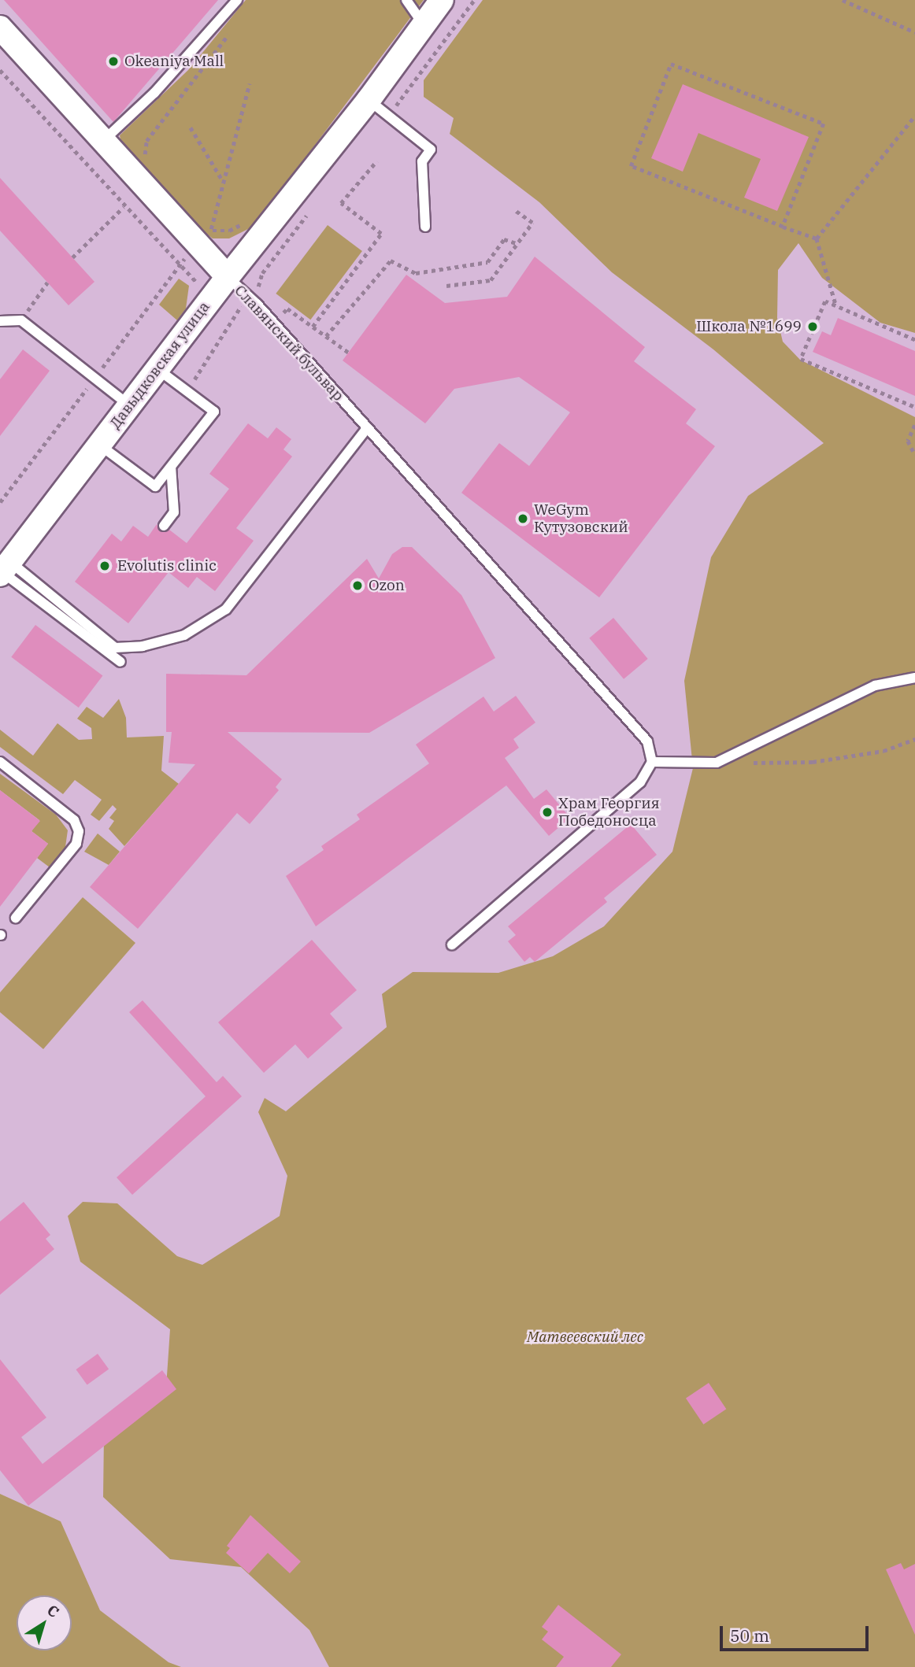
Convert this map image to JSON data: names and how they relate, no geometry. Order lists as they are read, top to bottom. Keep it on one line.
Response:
{"streets":{"street":["Славянский бульвар","Давыдковская улица"]},"crossings":[["Славянский бульвар","Давыдковская улица"]],"parks":["Матвеевский лес"],"places":["Okeaniya Mall","Школа №1699","WeGym Кутузовский","Evolutis clinic","Ozon","Храм Георгия Победоносца"],"scale_bar":"50 m","north":"top right"}
